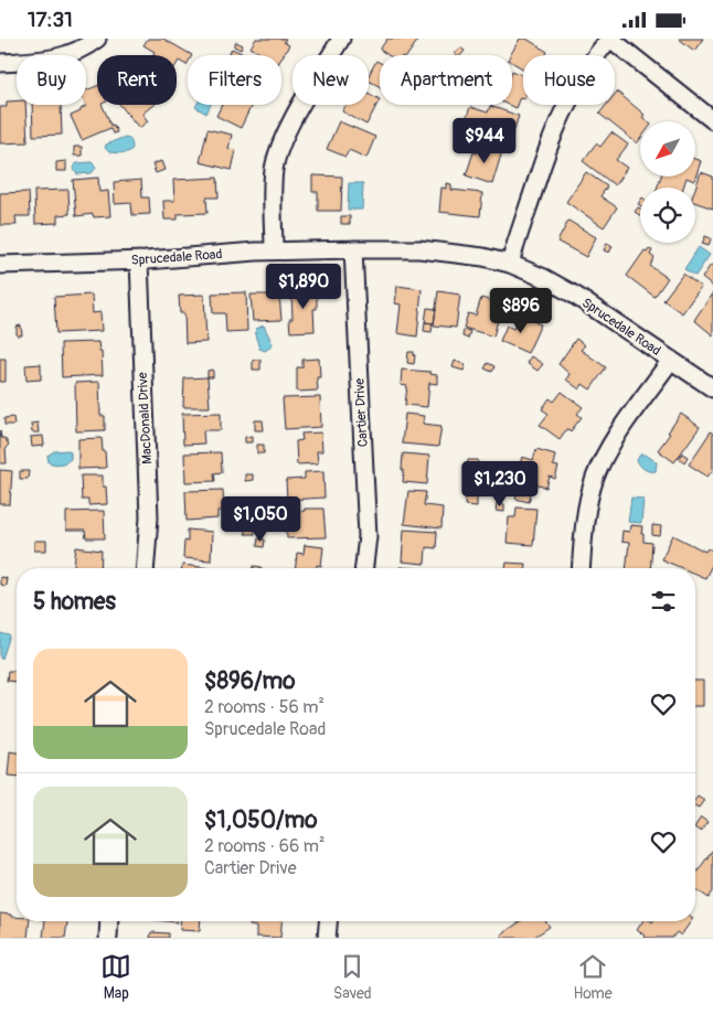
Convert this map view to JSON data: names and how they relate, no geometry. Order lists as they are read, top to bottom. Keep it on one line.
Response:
{"streets":{"street":["Sprucedale Road","Cartier Drive","MacDonald Drive"]},"crossings":[["Sprucedale Road","Cartier Drive"],["Sprucedale Road","MacDonald Drive"]],"north":"bottom left","page":{"status":"17:31","chip":["Buy","Rent","Filters","New","Apartment","House"],"price":["$944","$1,890","$896","$1,230","$1,050"],"heading":"5 homes","list":[{"name":"$896/mo","note":"2 rooms · 56 m² · Sprucedale Road"},{"name":"$1,050/mo","note":"2 rooms · 66 m² · Cartier Drive"}],"tabs":["Map","Saved","Home"]}}
